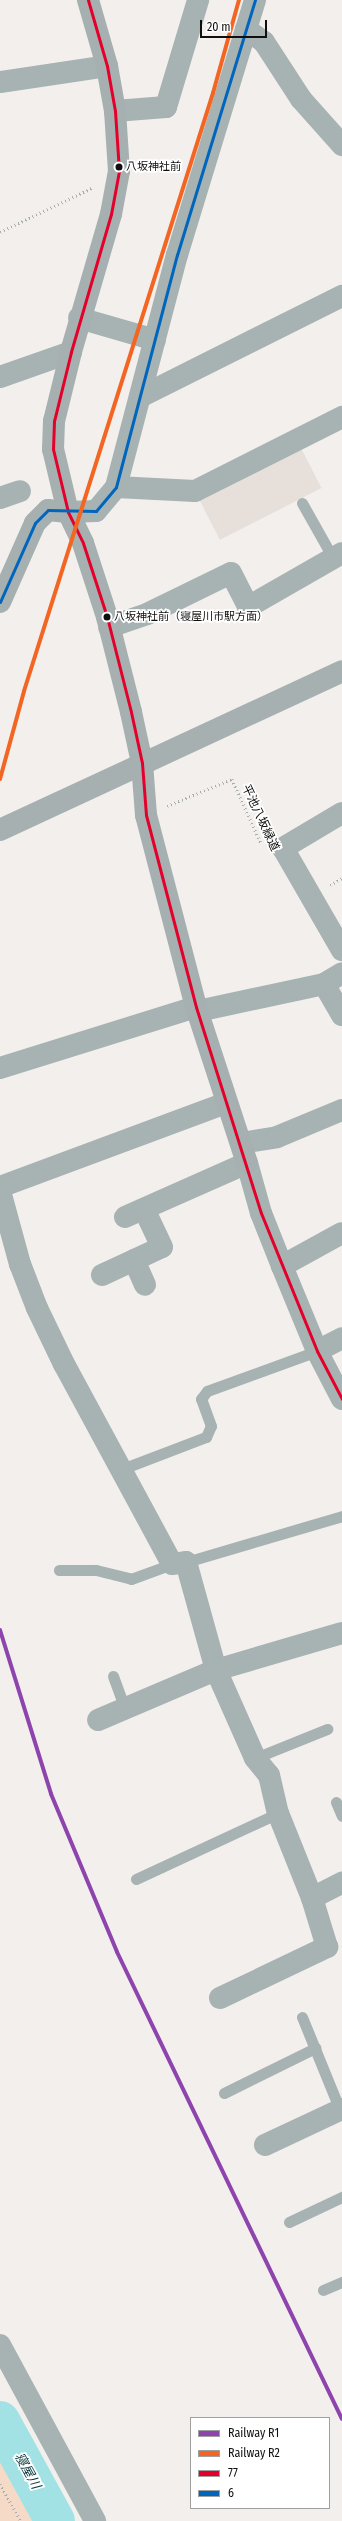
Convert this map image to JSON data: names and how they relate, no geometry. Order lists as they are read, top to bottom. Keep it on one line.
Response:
{"streets":{"path":["平池八坂緑道"]},"water":["寝屋川"],"places":["八坂神社前","八坂神社前（寝屋川市駅方面）"],"lines":["rail line R2","transit line 77","transit line 6","rail line R1"],"legend":["Railway R1","Railway R2","77","6"],"scale_bar":"20 m"}
